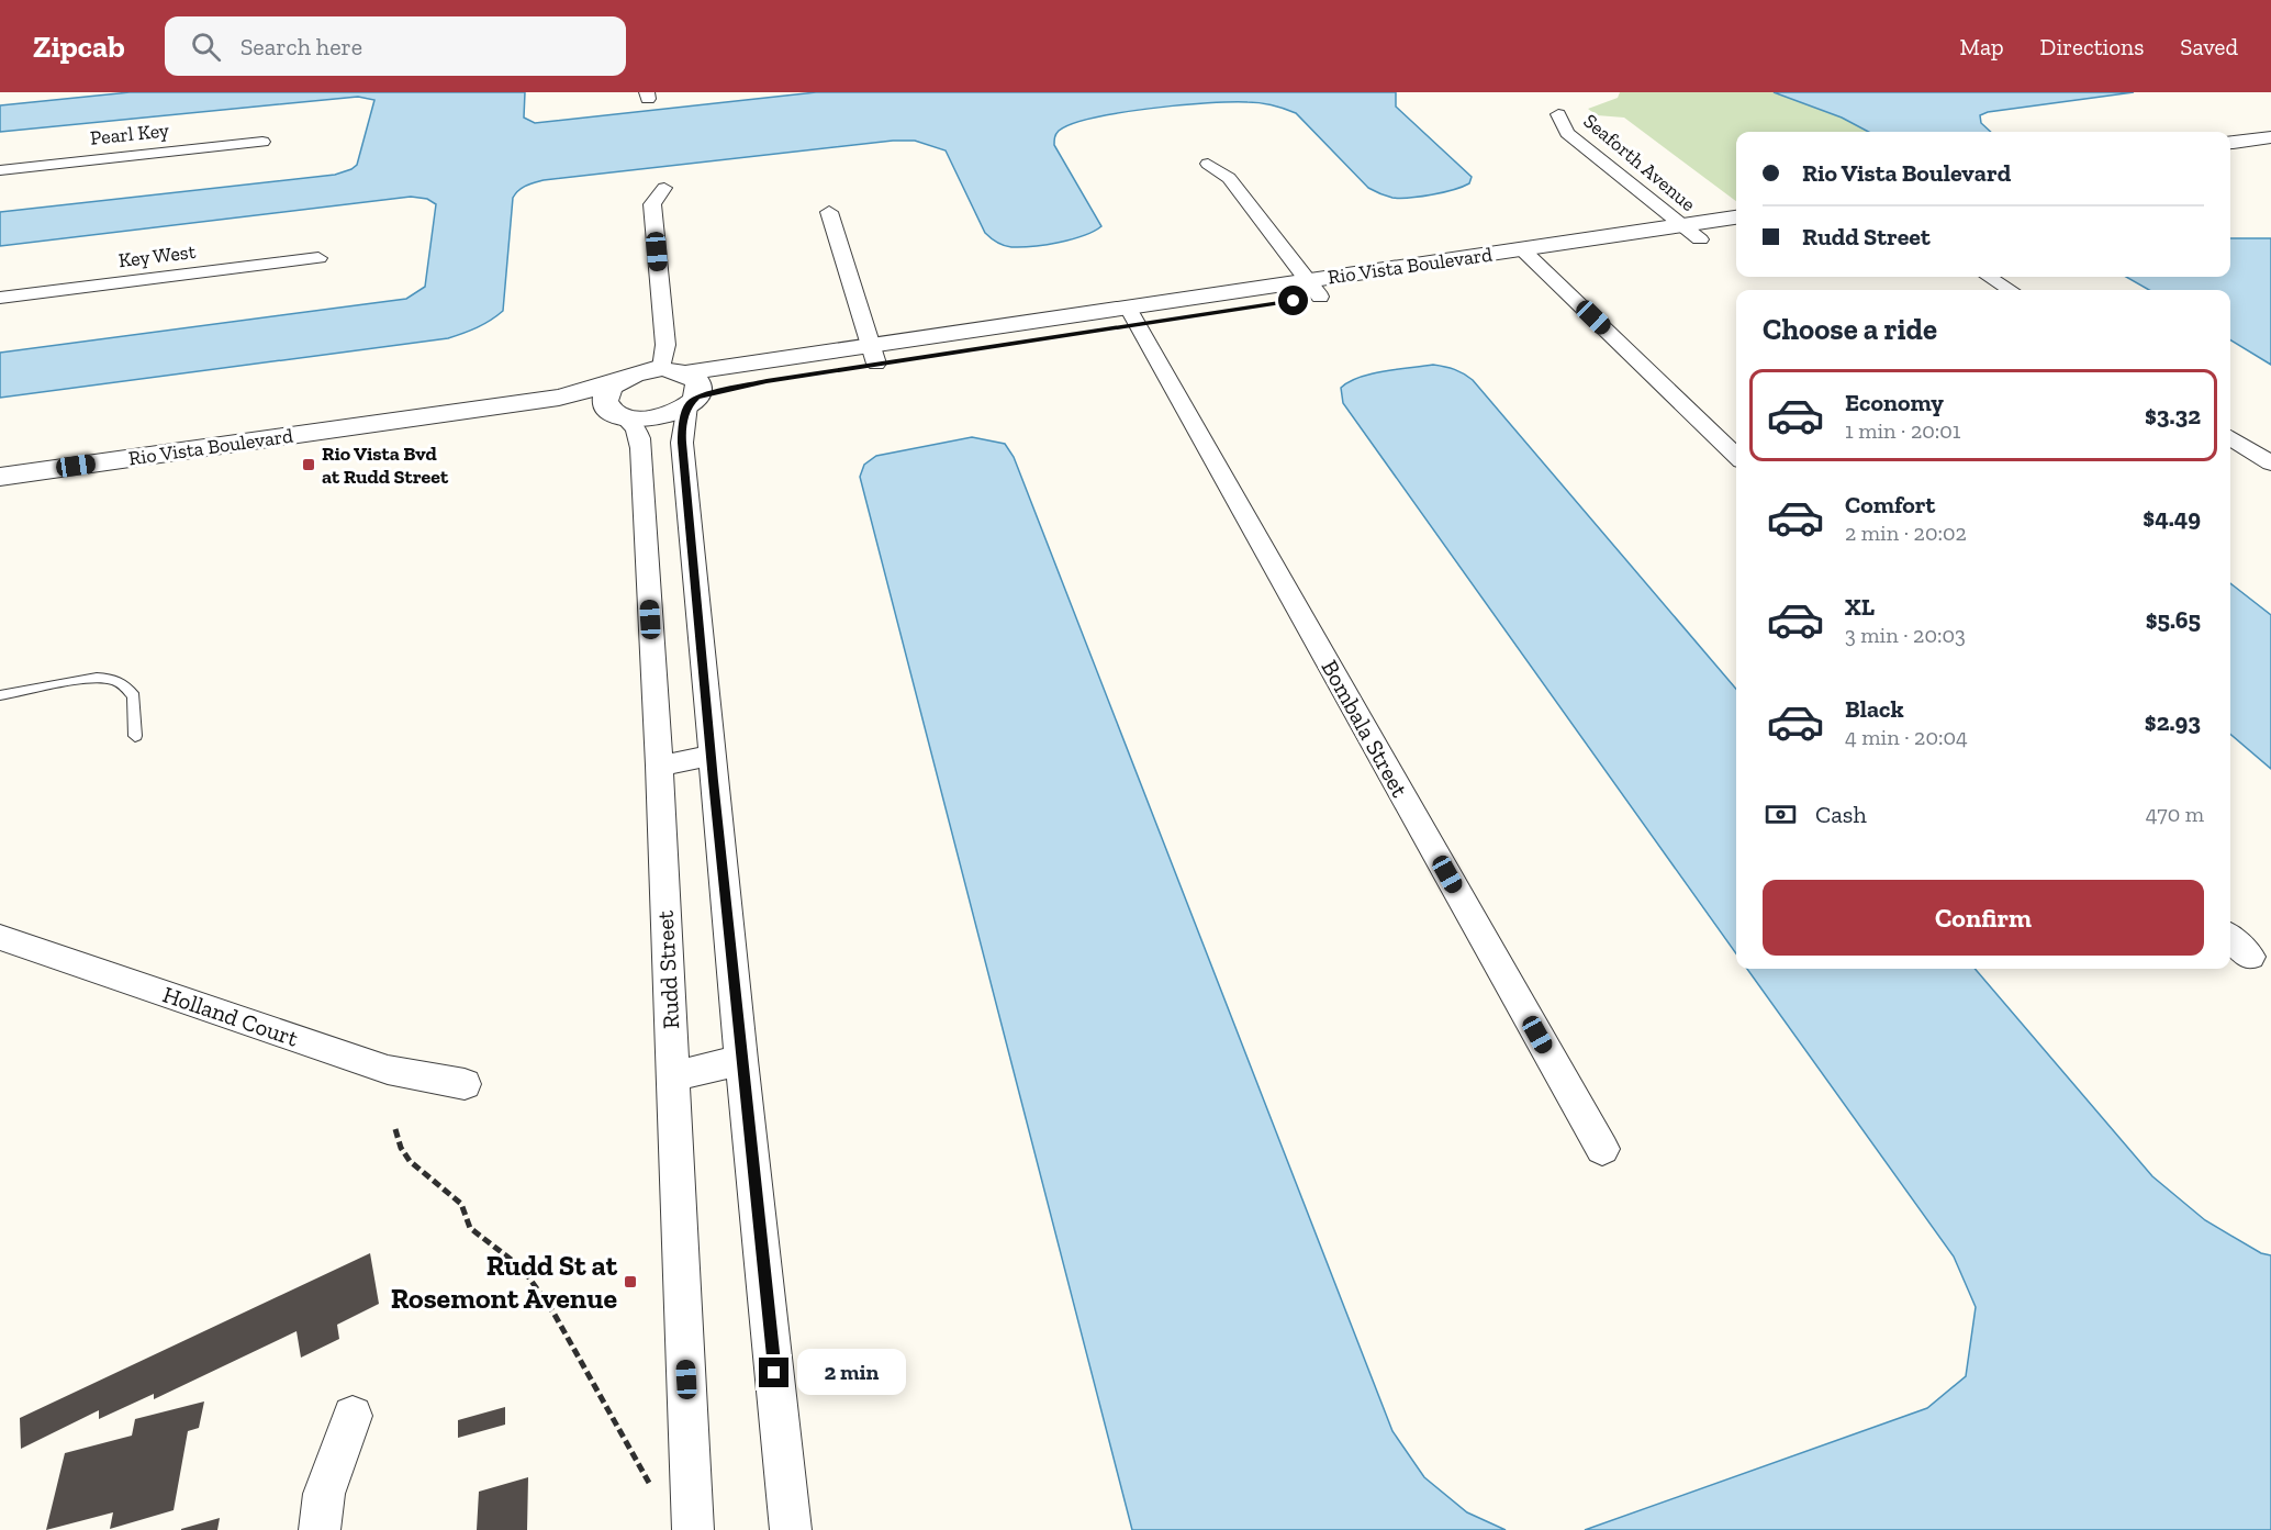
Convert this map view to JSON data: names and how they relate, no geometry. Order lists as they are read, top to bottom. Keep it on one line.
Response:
{"streets":{"street":["Pearl Key","Seaforth Avenue","Key West","Rio Vista Boulevard","Bombala Street","Rudd Street","Holland Court"]},"crossings":[["Seaforth Avenue","Rio Vista Boulevard"],["Rio Vista Boulevard","Bombala Street"],["Rio Vista Boulevard","Rudd Street"]],"places":{"transit":["Rio Vista Bvd at Rudd Street","Rudd St at Rosemont Avenue"]},"page":{"header":"Zipcab","search":"Search here","nav":["Map","Directions","Saved"],"banner":["Rio Vista Boulevard","Rudd Street"],"heading":"Choose a ride","list":[{"name":"Economy","note":"1 min · 20:01","value":"$3.32"},{"name":"Comfort","note":"2 min · 20:02","value":"$4.49"},{"name":"XL","note":"3 min · 20:03","value":"$5.65"},{"name":"Black","note":"4 min · 20:04","value":"$2.93"}],"pay":["Cash","470 m"],"buttons":"Confirm","bubble":"2 min"}}
